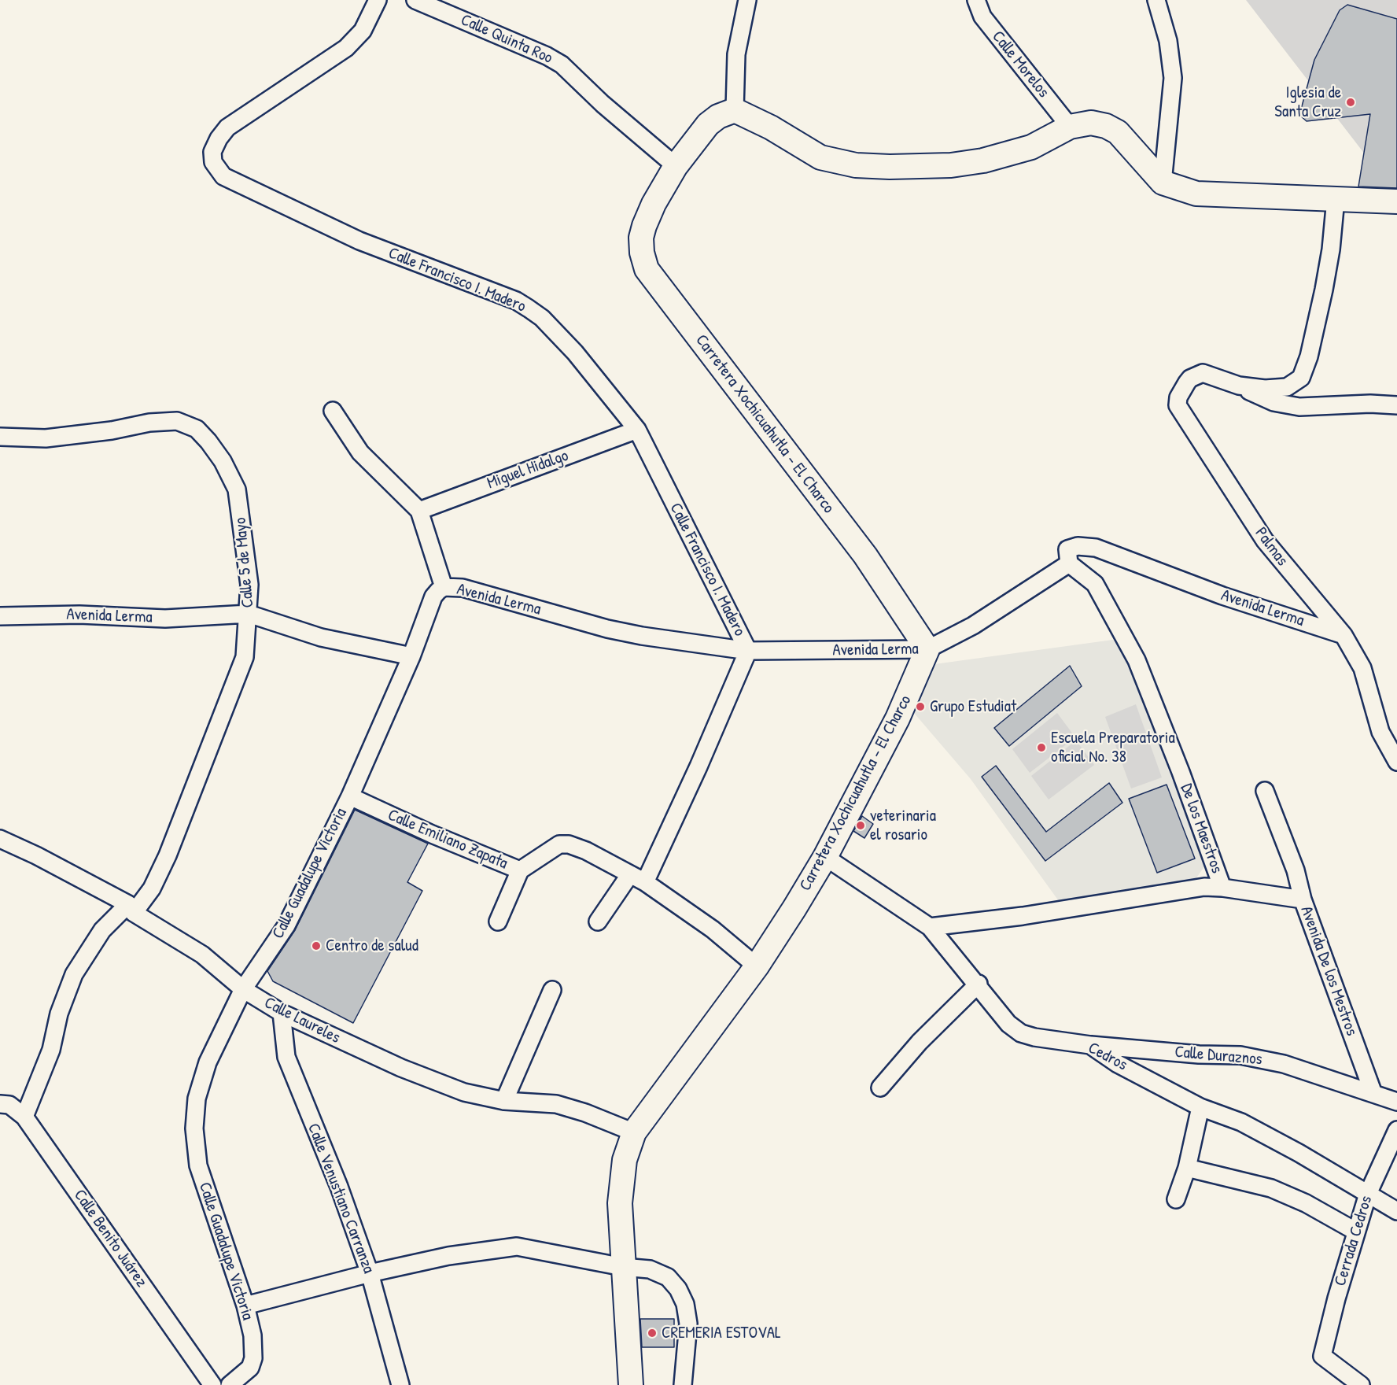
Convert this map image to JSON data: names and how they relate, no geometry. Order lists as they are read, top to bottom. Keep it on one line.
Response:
{"streets":{"main road":["Carretera Xochicuahutla - El Charco"],"street":["Calle Quinta Roo","Calle Morelos","Calle Francisco I. Madero","Miguel Hidalgo","Palmas","Calle 5 de Mayo","Avenida Lerma","De los Maestros","Calle Emiliano Zapata","Calle Guadalupe Victoria","Avenida De los Mestros","Calle Laureles","Calle Duraznos","Cedros","Calle Venustiano Carranza","Calle Benito Juárez","Cerrada Cedros"]},"crossings":[["Calle Quinta Roo","Carretera Xochicuahutla - El Charco"],["Calle Francisco I. Madero","Miguel Hidalgo"],["Calle Francisco I. Madero","Avenida Lerma"],["Calle Francisco I. Madero","Calle Emiliano Zapata"],["Carretera Xochicuahutla - El Charco","Avenida Lerma"],["Carretera Xochicuahutla - El Charco","Calle Emiliano Zapata"],["Carretera Xochicuahutla - El Charco","Calle Laureles"],["Carretera Xochicuahutla - El Charco","Cedros"],["Palmas","Avenida Lerma"],["Calle 5 de Mayo","Avenida Lerma"],["Calle 5 de Mayo","Calle Laureles"],["Calle 5 de Mayo","Calle Benito Juárez"],["Avenida Lerma","De los Maestros"],["Avenida Lerma","Calle Guadalupe Victoria"],["De los Maestros","Avenida De los Mestros"],["De los Maestros","Cedros"],["Calle Emiliano Zapata","Calle Guadalupe Victoria"],["Calle Guadalupe Victoria","Calle Laureles"],["Avenida De los Mestros","Calle Duraznos"],["Calle Laureles","Calle Venustiano Carranza"],["Calle Duraznos","Cedros"],["Cedros","Cerrada Cedros"]],"places":["Iglesia de Santa Cruz","Grupo Estudiat","Escuela Preparatoria oficial No. 38","veterinaria el rosario","Centro de salud","CREMERIA ESTOVAL"]}
